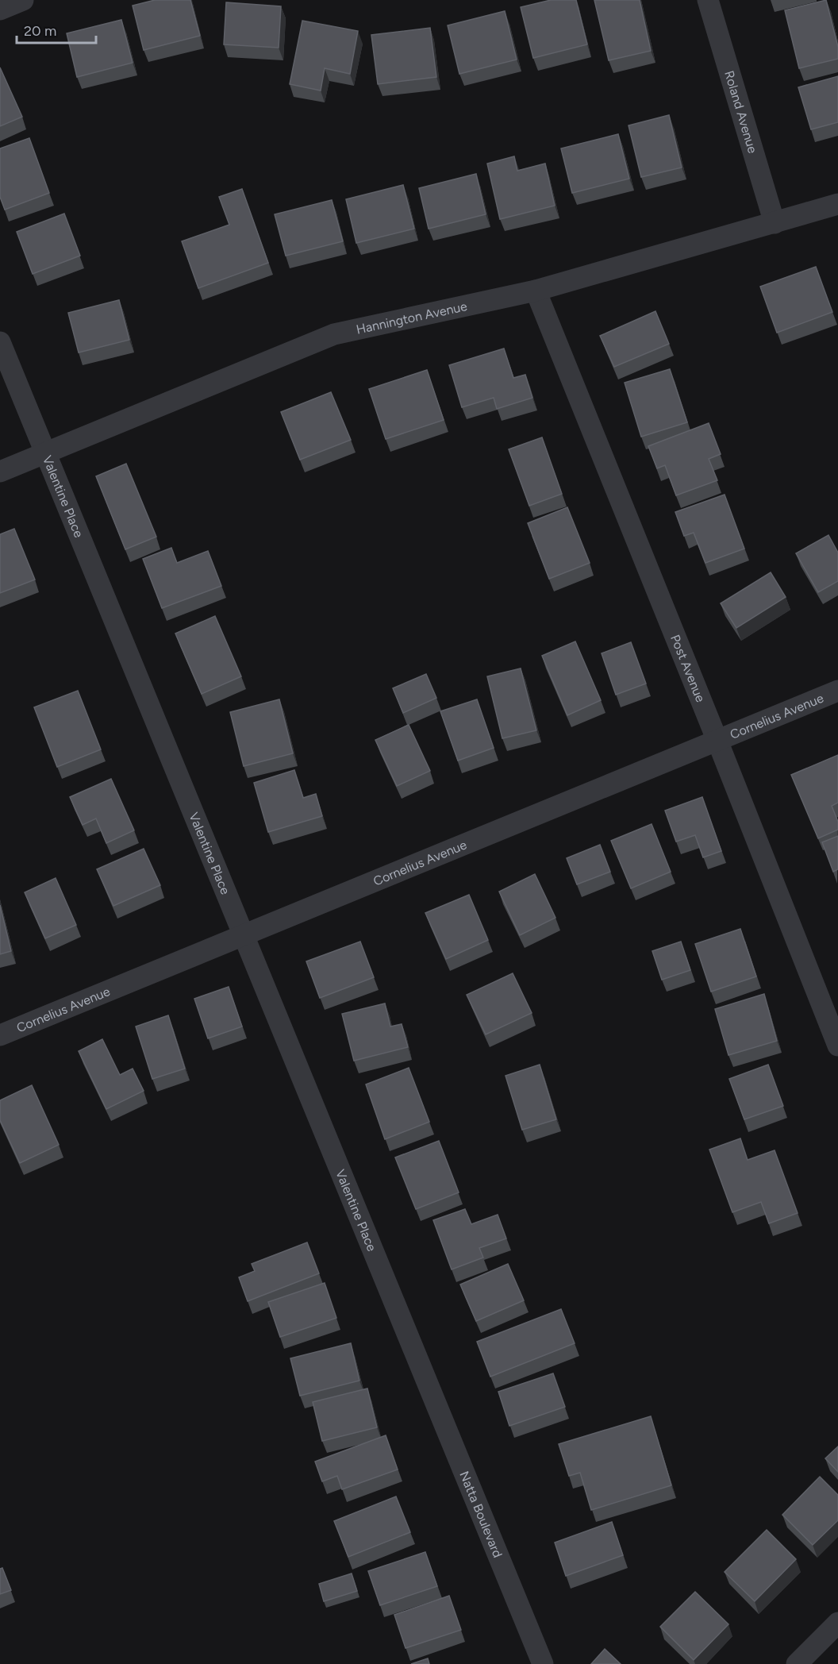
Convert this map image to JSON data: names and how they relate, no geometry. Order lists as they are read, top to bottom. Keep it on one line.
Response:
{"streets":{"street":["Roland Avenue","Hannington Avenue","Valentine Place","Post Avenue","Cornelius Avenue","Natta Boulevard"]},"crossings":[["Roland Avenue","Hannington Avenue"],["Hannington Avenue","Valentine Place"],["Hannington Avenue","Post Avenue"],["Valentine Place","Cornelius Avenue"],["Valentine Place","Natta Boulevard"],["Post Avenue","Cornelius Avenue"]],"scale_bar":"20 m"}
